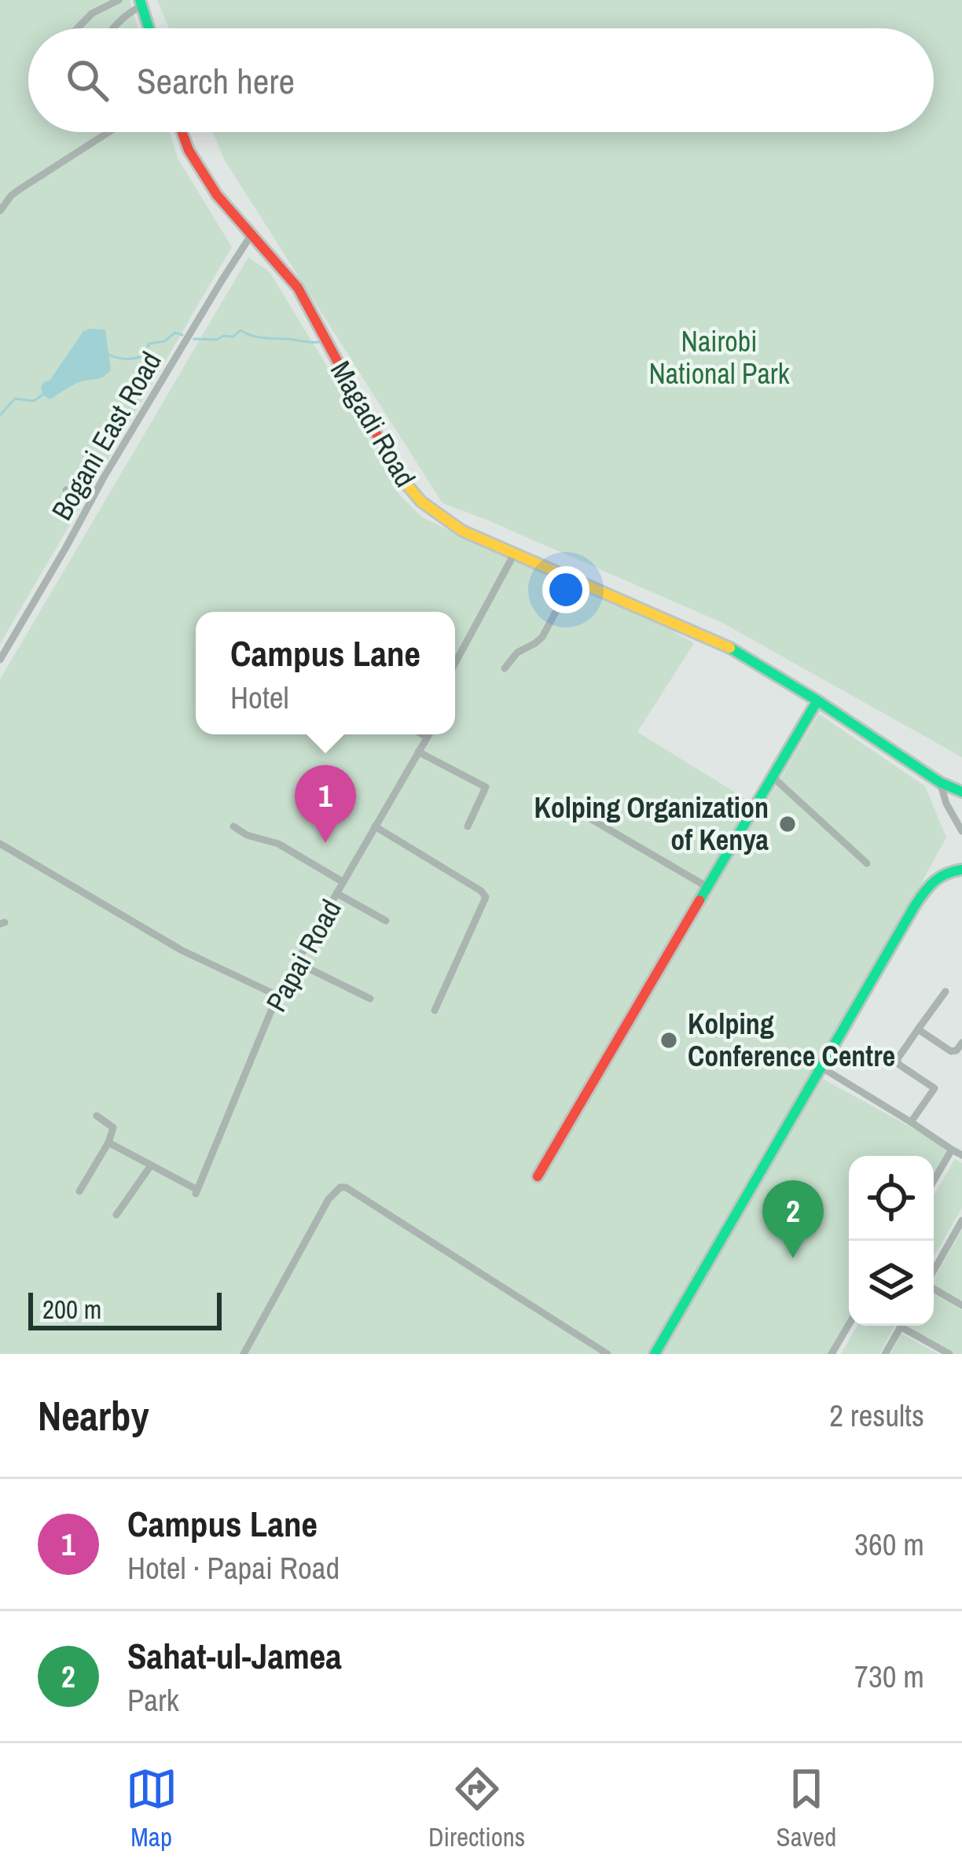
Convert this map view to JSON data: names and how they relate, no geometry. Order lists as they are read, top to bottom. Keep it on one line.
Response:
{"streets":{"main road":["Magadi Road"],"street":["Bogani East Road","Papai Road"]},"crossings":[["Magadi Road","Bogani East Road"]],"parks":["Nairobi National Park"],"places":["Kolping Organization of Kenya","Kolping Conference Centre"],"scale_bar":"200 m","page":{"search":"Search here","popup":["Campus Lane","Hotel"],"pins":["1","2"],"scale":"200 m","heading":["Nearby","2 results"],"list":[{"mark":"1","name":"Campus Lane","note":"Hotel · Papai Road","value":"360 m"},{"mark":"2","name":"Sahat-ul-Jamea","note":"Park","value":"730 m"}],"nav":["Map","Directions","Saved"]}}
